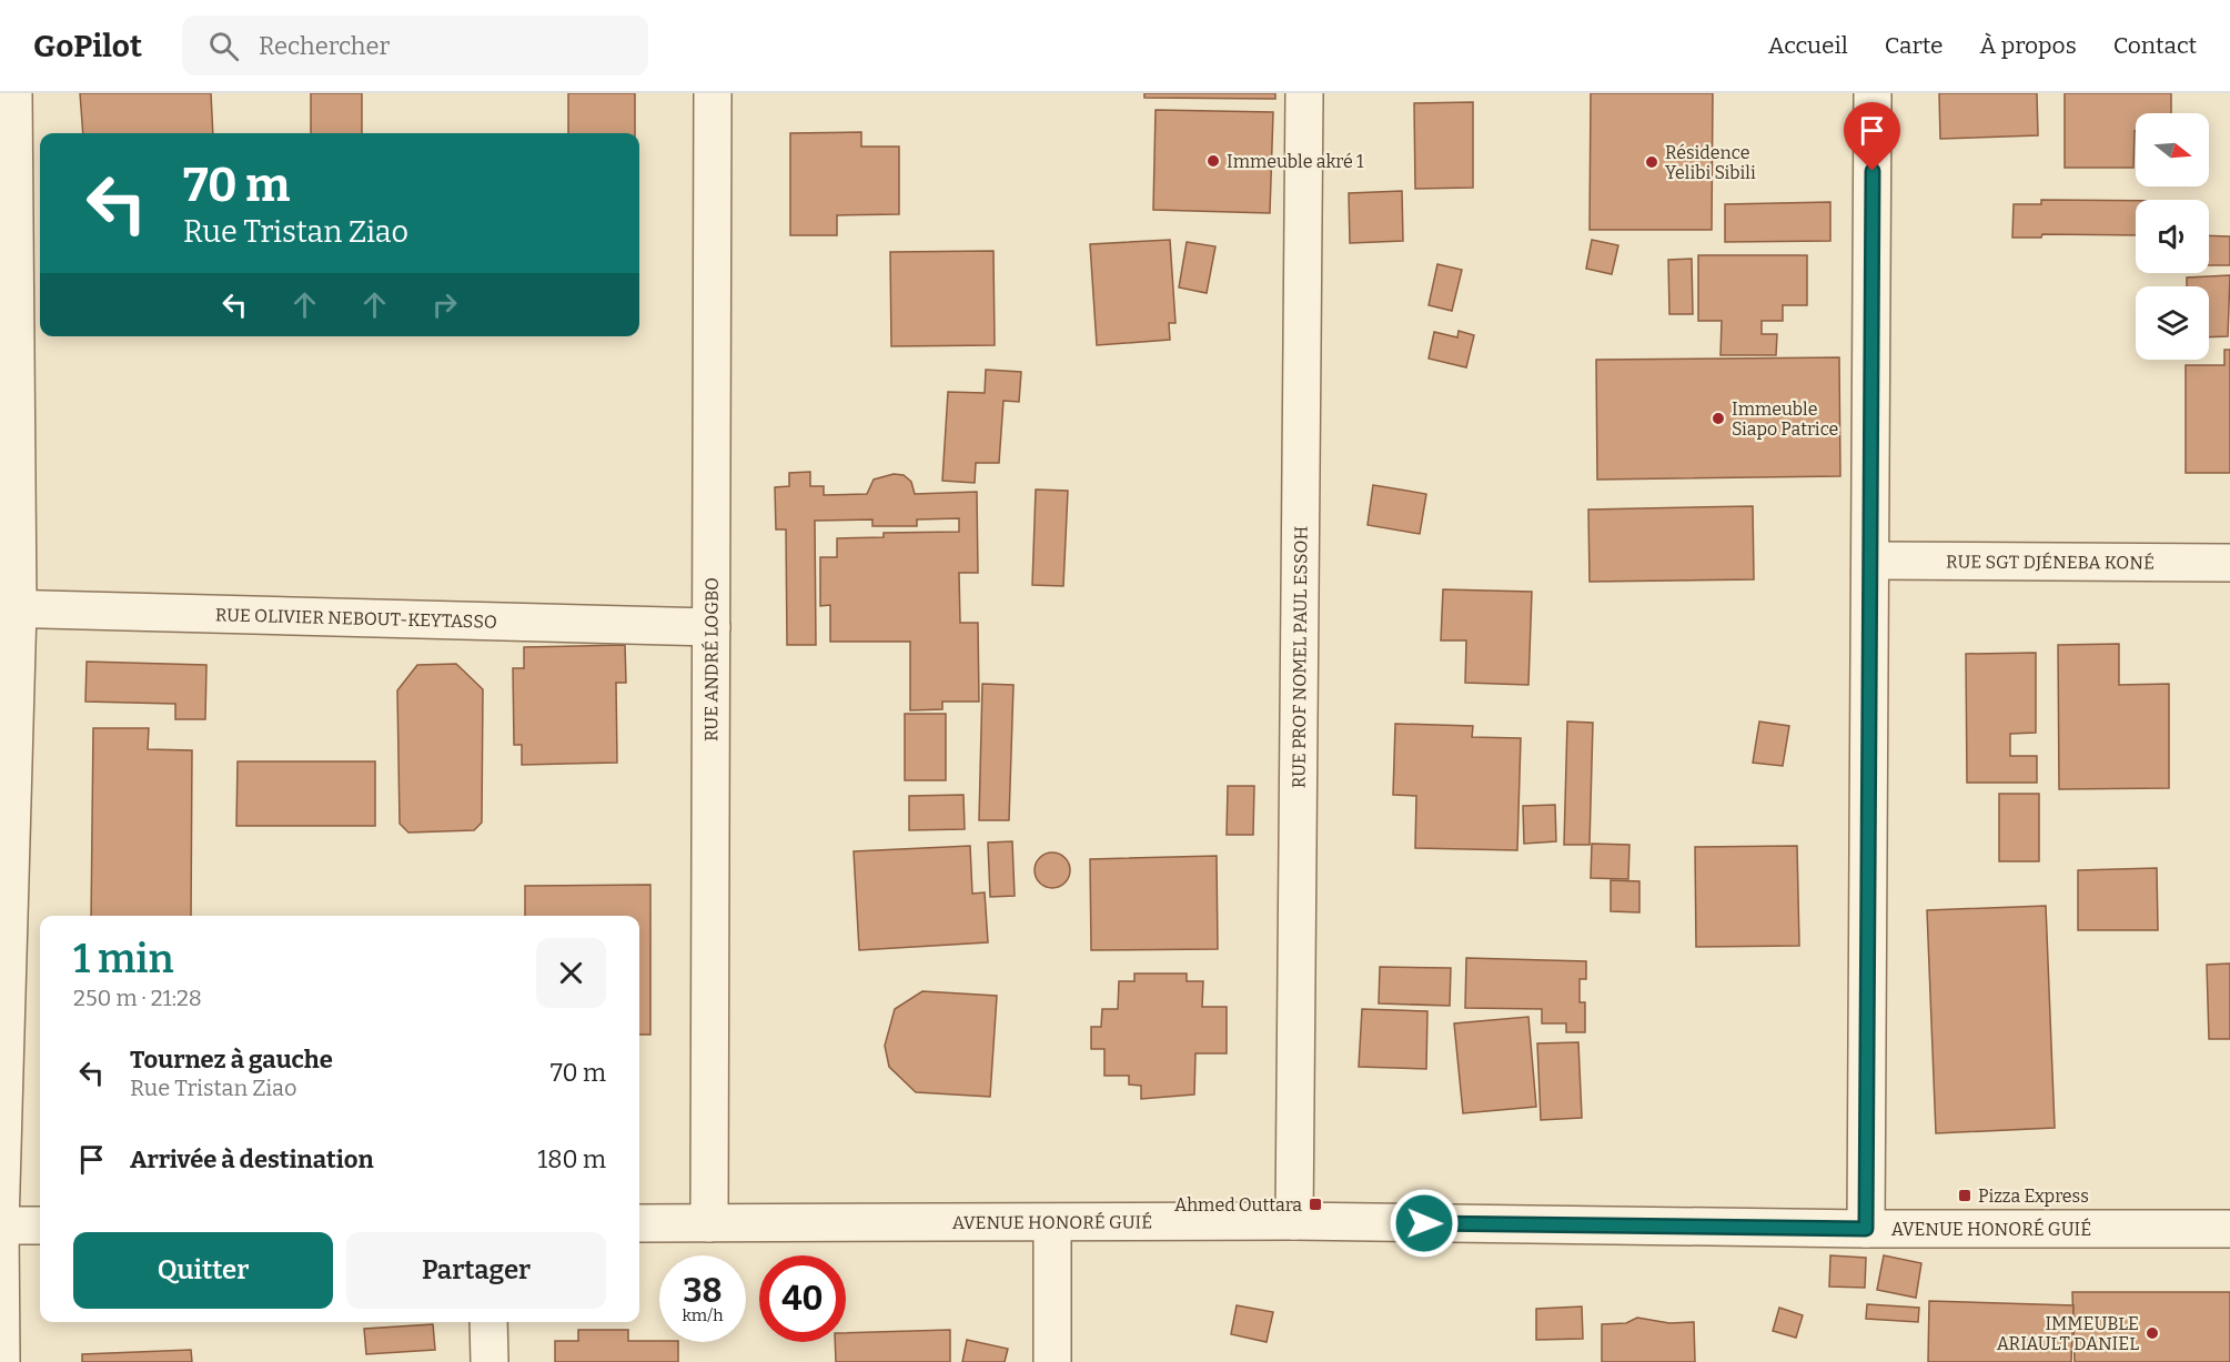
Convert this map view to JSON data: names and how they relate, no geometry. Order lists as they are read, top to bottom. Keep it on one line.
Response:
{"streets":{"street":["RUE SGT DJÉNEBA KONÉ","RUE OLIVIER NEBOUT-KEYTASSO","RUE PROF NOMEL PAUL ESSOH","RUE ANDRÉ LOGBO","AVENUE HONORÉ GUIÉ"]},"crossings":[["RUE OLIVIER NEBOUT-KEYTASSO","RUE ANDRÉ LOGBO"],["RUE PROF NOMEL PAUL ESSOH","AVENUE HONORÉ GUIÉ"],["RUE ANDRÉ LOGBO","AVENUE HONORÉ GUIÉ"]],"places":{"other":["Immeuble akré 1","Résidence Yelibi Sibili","Immeuble Siapo Patrice","IMMEUBLE ARIAULT DANIEL"],"transit":["Pizza Express","Ahmed Outtara"]},"north":"right","page":{"header":"GoPilot","search":"Rechercher","nav":["Accueil","Carte","À propos","Contact"],"turn":["70 m","Rue Tristan Ziao"],"heading":["1 min","250 m · 21:28"],"list":[{"name":"Tournez à gauche","note":"Rue Tristan Ziao","value":"70 m"},{"name":"Arrivée à destination","value":"180 m"}],"buttons":["Quitter","Partager"],"speed":"38 km/h","limit":"40"}}
